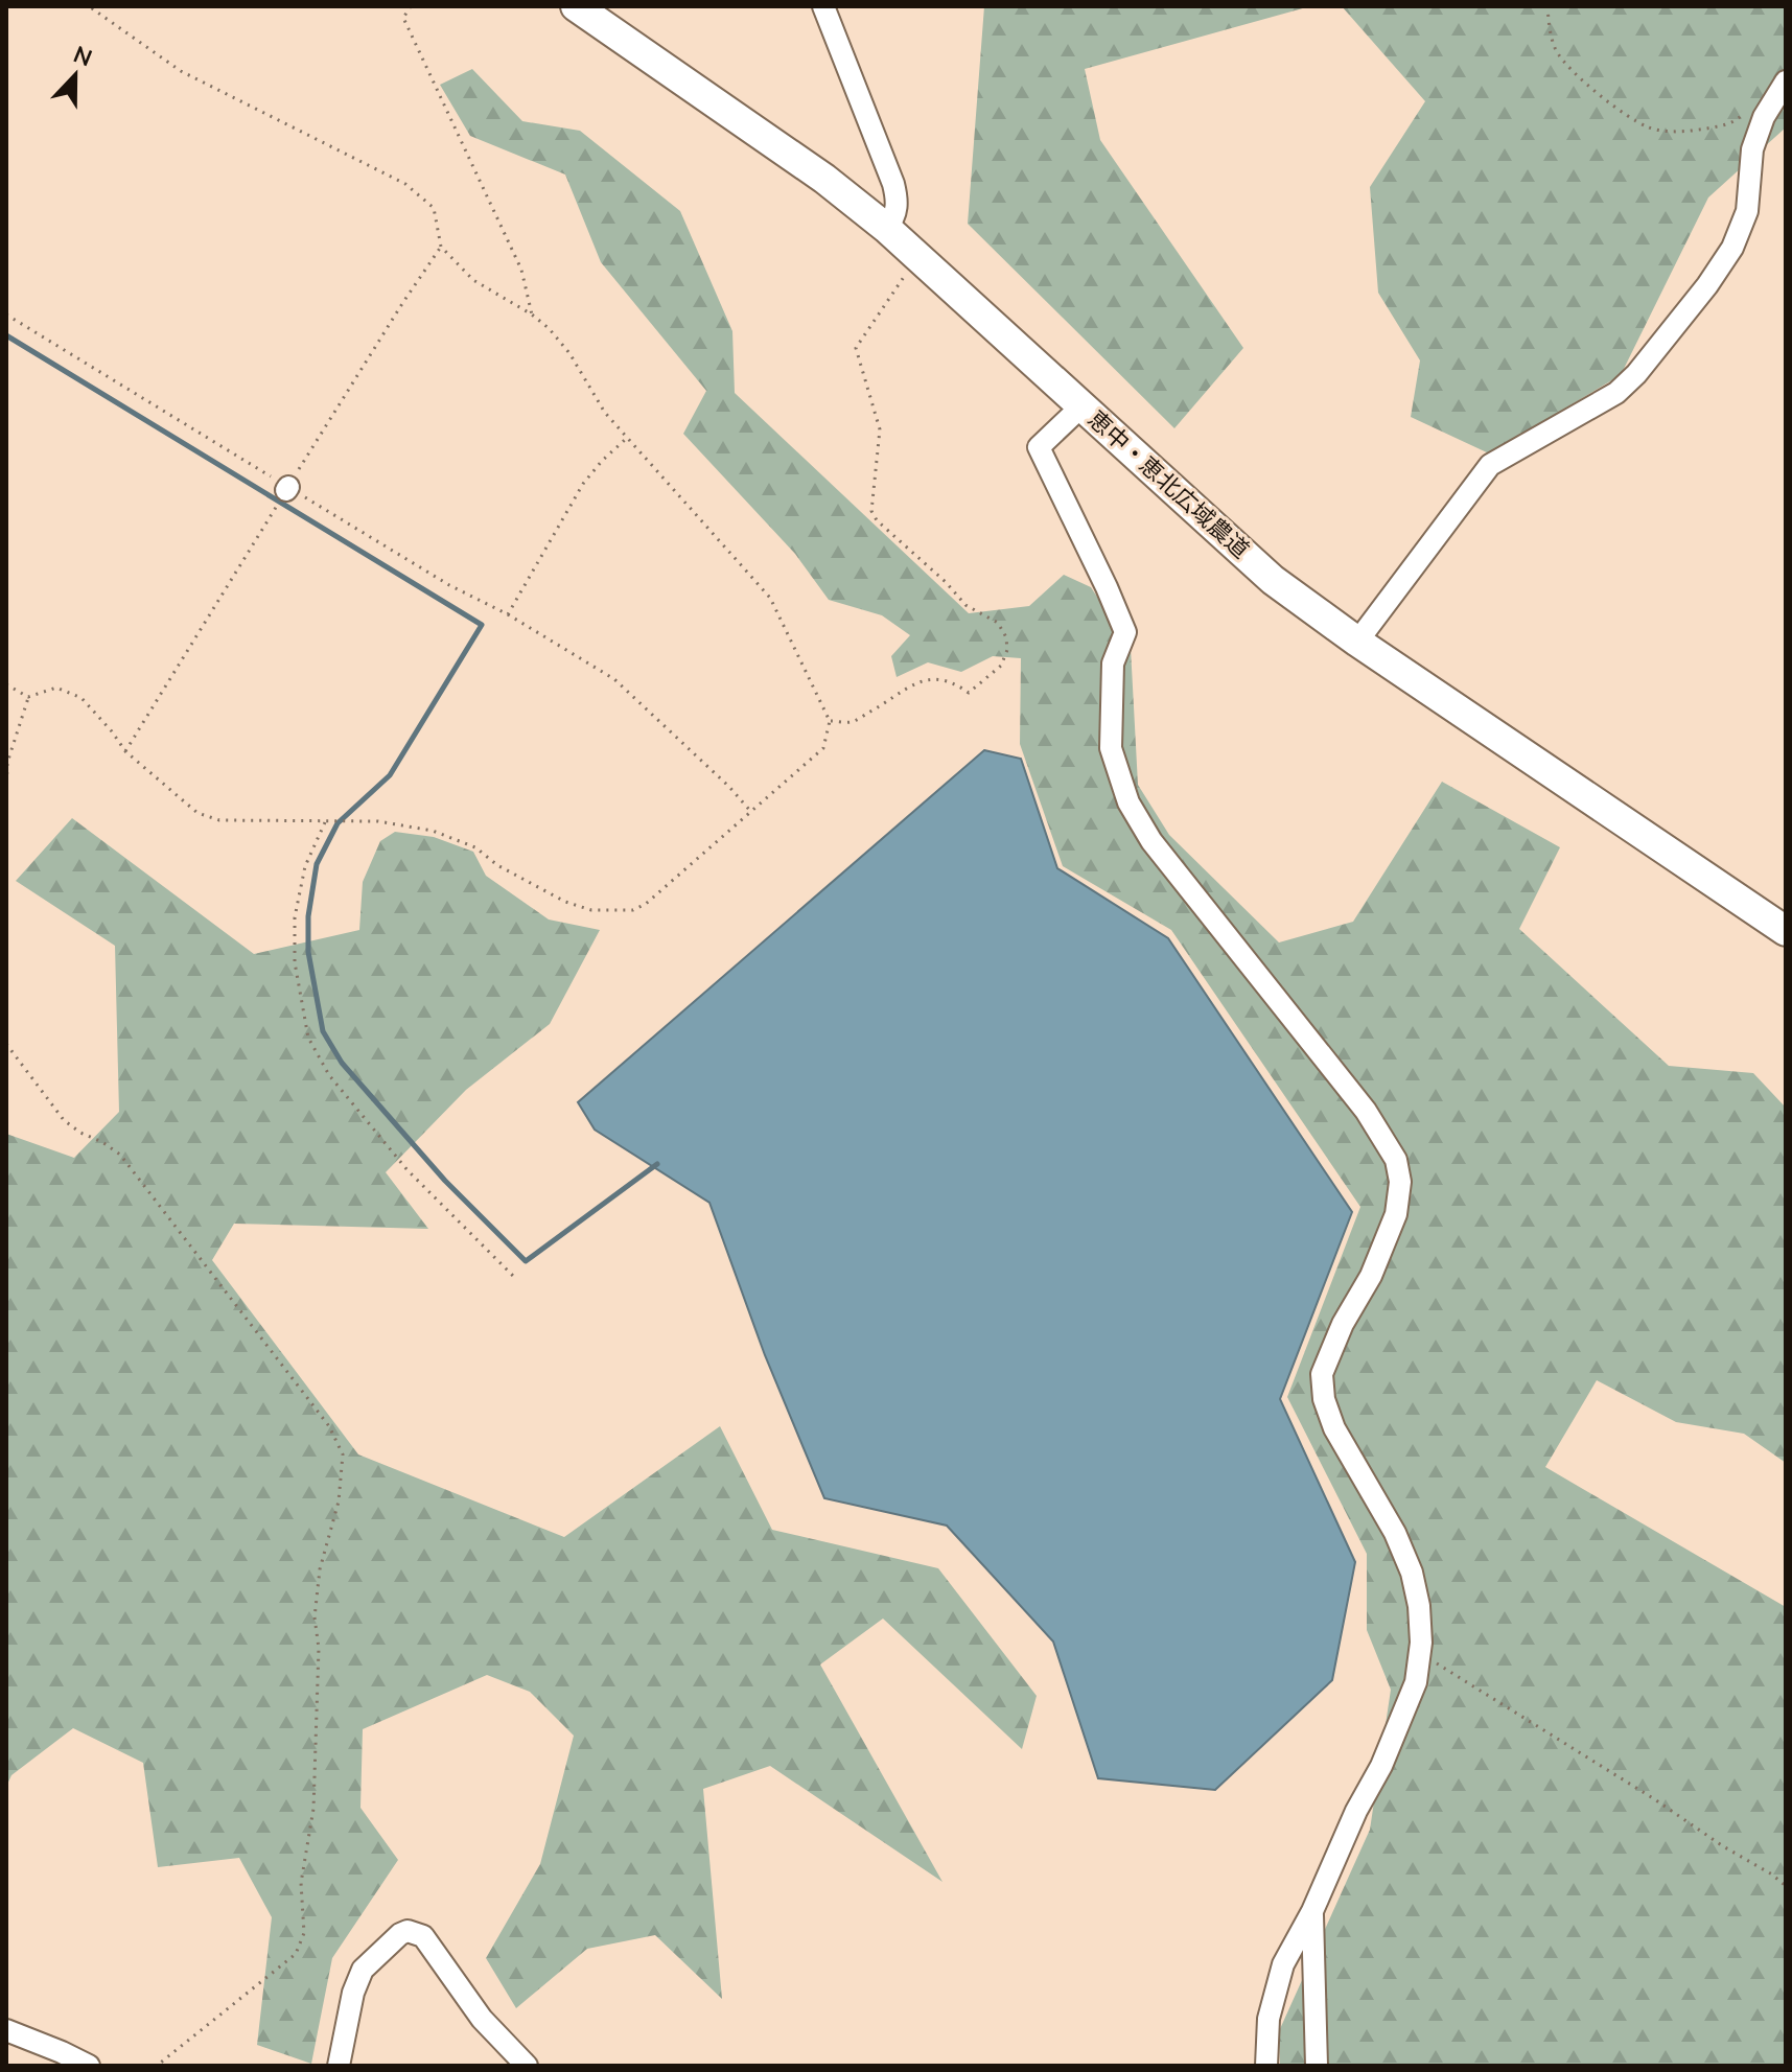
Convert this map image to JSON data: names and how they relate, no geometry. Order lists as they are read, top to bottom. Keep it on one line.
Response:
{"streets":{"street":["恵中・恵北広域農道"]},"north":"top"}
